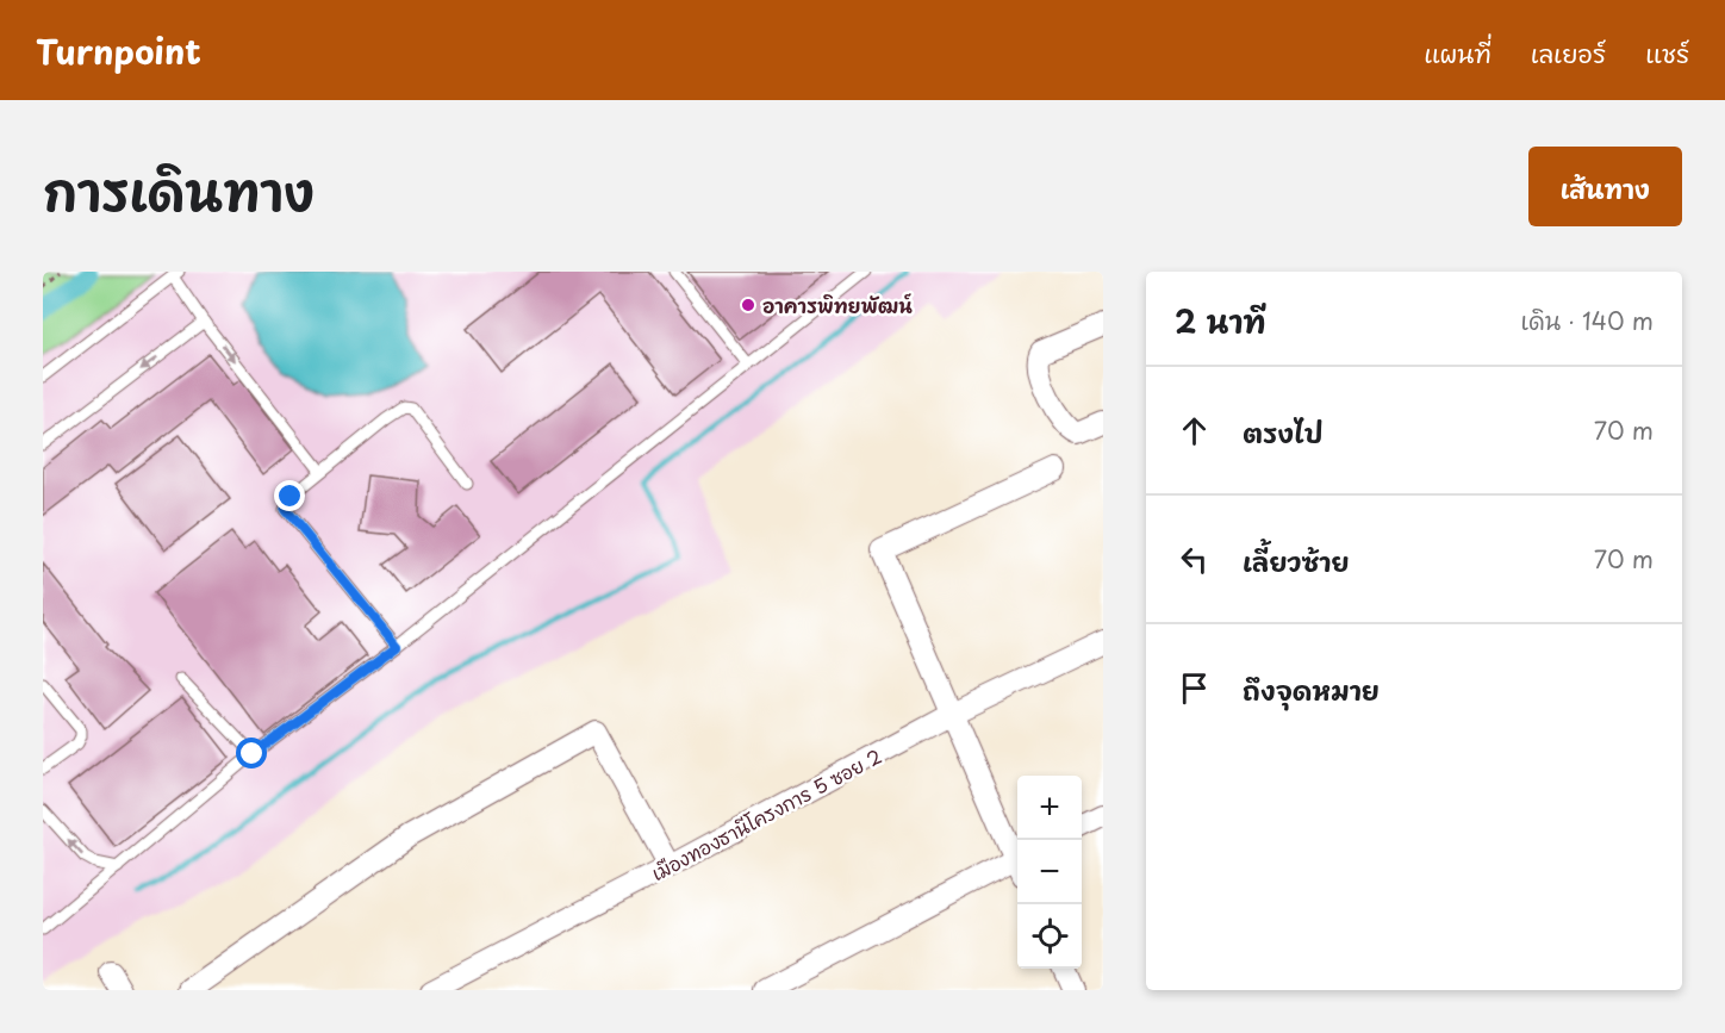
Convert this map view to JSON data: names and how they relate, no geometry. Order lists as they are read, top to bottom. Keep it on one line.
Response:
{"streets":{"street":["เมืองทองธานีโครงการ 5 ซอย 2"]},"places":["อาคารพิทยพัฒน์"],"page":{"header":"Turnpoint","nav":["แผนที่","เลเยอร์","แชร์"],"title":"การเดินทาง","buttons":"เส้นทาง","heading":["2 นาที","เดิน · 140 m"],"list":[["ตรงไป","70 m"],["เลี้ยวซ้าย","70 m"],"ถึงจุดหมาย"],"map_buttons":["+","−"]}}
